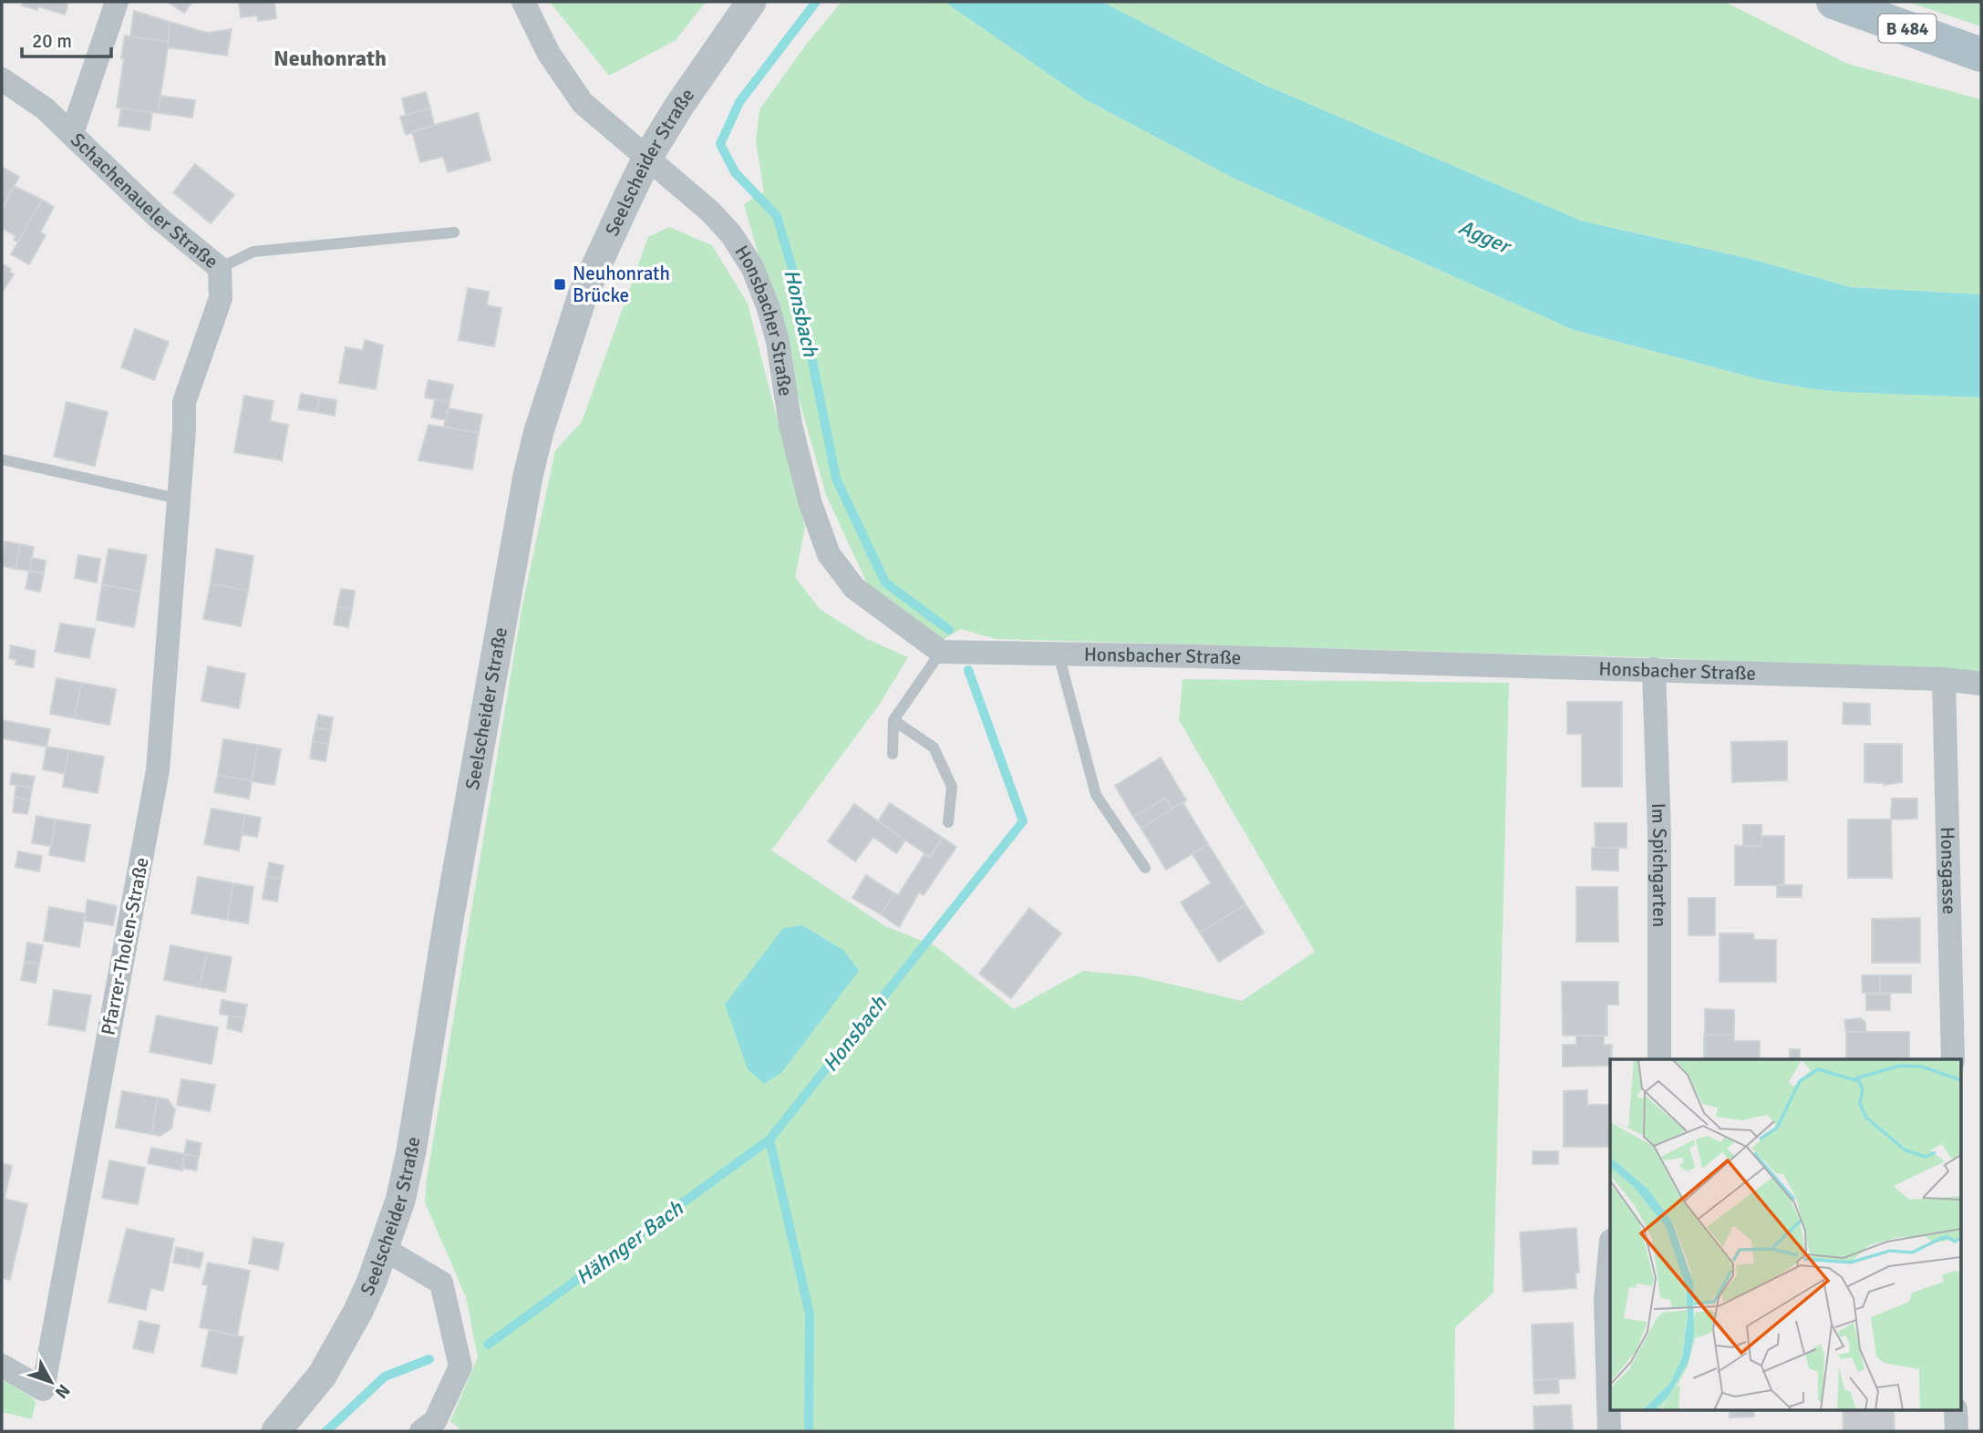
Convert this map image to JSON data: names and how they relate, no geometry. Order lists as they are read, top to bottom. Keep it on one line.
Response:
{"streets":{"main road":["B 484"],"street":["Seelscheider Straße","Schachenaueler Straße","Honsbacher Straße","Im Spichgarten","Honsgasse","Pfarrer-Tholen-Straße"]},"crossings":[["Seelscheider Straße","Honsbacher Straße"],["Schachenaueler Straße","Pfarrer-Tholen-Straße"],["Honsbacher Straße","Im Spichgarten"],["Honsbacher Straße","Honsgasse"]],"districts":["Neuhonrath"],"water":["Agger","Honsbach","Hähnger Bach"],"places":{"transit":["Neuhonrath Brücke"]},"scale_bar":"20 m","north":"bottom right"}
